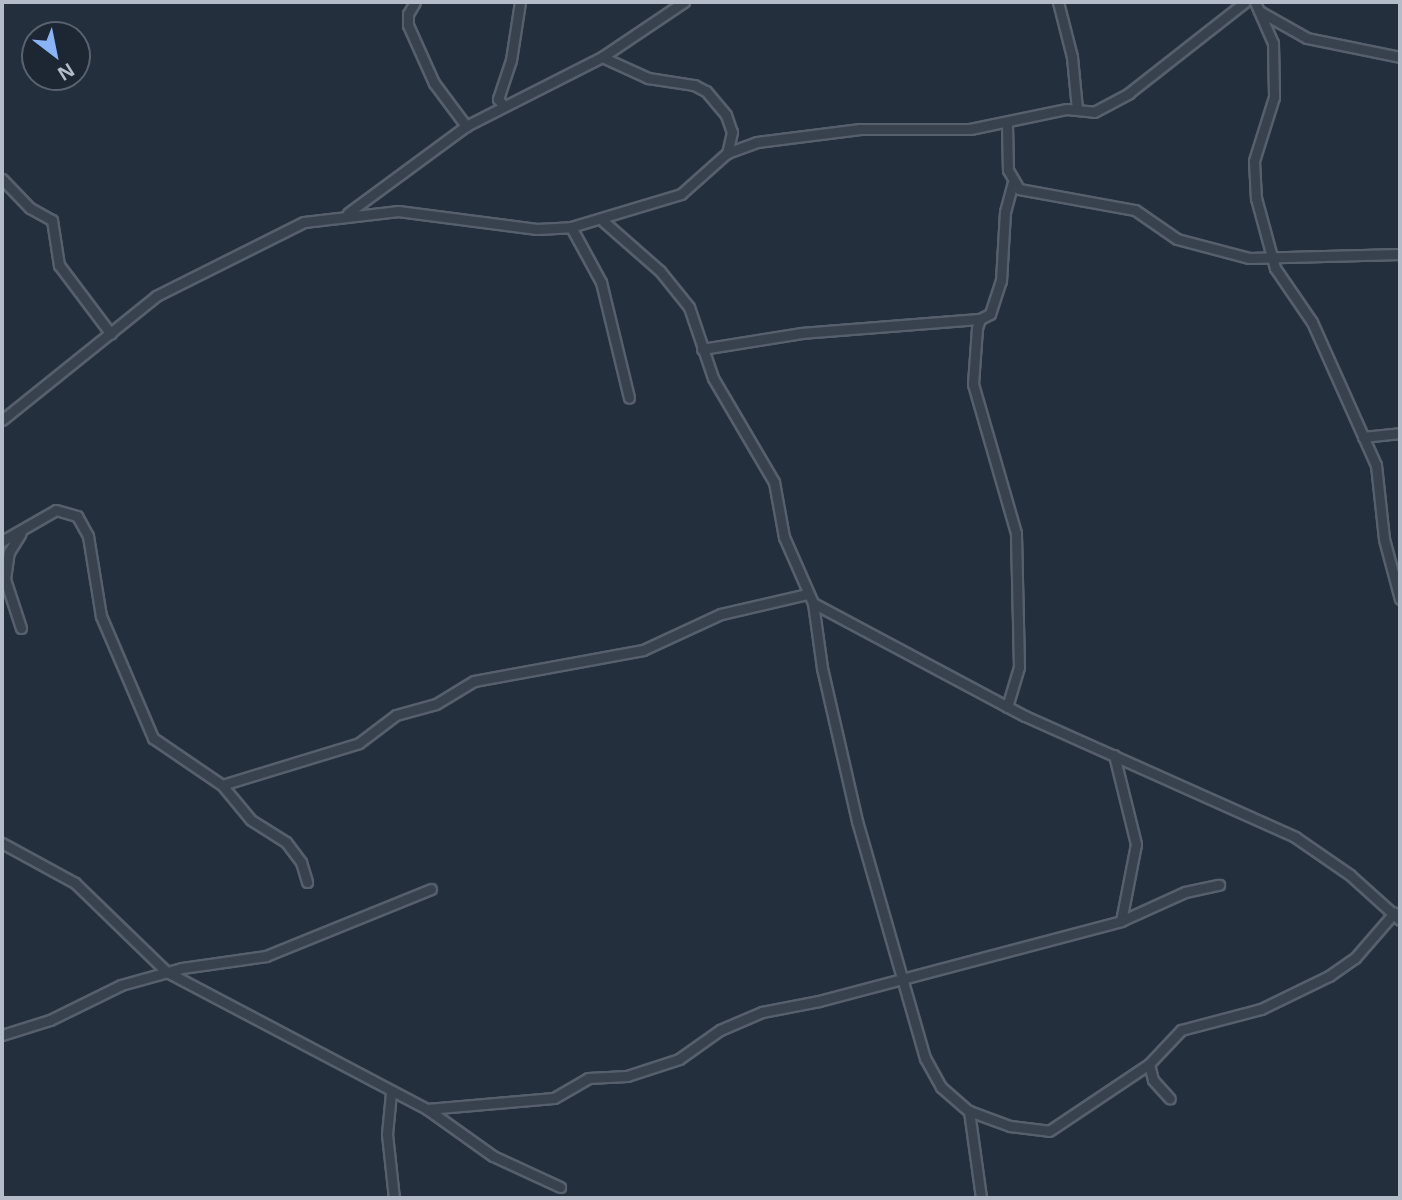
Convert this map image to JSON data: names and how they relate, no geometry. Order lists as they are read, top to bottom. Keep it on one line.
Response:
{"north":"bottom right"}
